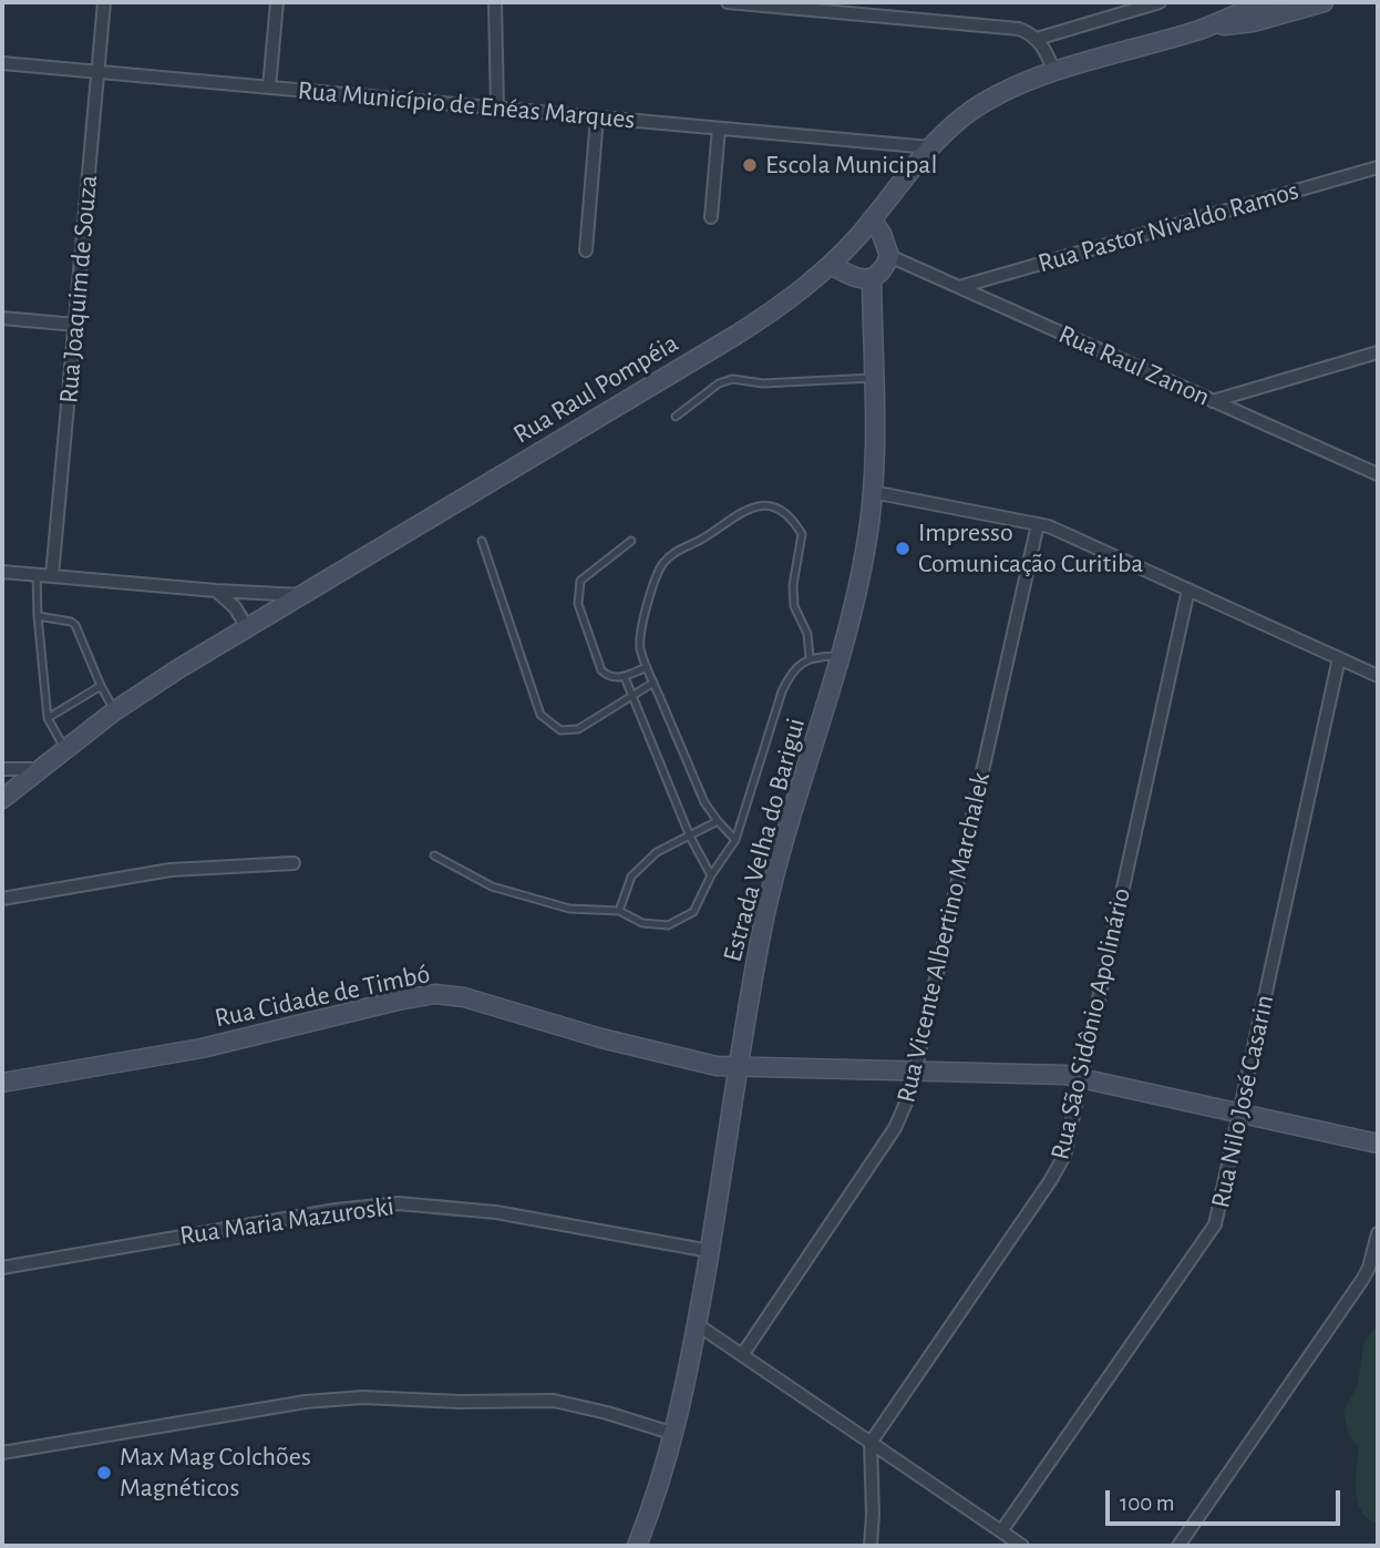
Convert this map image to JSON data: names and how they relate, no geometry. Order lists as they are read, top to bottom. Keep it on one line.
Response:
{"streets":{"main road":["Rua Raul Pompéia","Estrada Velha do Barigui","Rua Cidade de Timbó"],"street":["Rua Município de Enéas Marques","Rua Pastor Nivaldo Ramos","Rua Joaquim de Souza","Rua Raul Zanon","Rua Vicente Albertino Marchalek","Rua São Sidônio Apolinário","Rua Nilo José Casarin","Rua Maria Mazuroski"]},"crossings":[["Rua Município de Enéas Marques","Rua Joaquim de Souza"],["Rua Município de Enéas Marques","Rua Raul Pompéia"],["Rua Pastor Nivaldo Ramos","Rua Raul Zanon"],["Estrada Velha do Barigui","Rua Cidade de Timbó"],["Estrada Velha do Barigui","Rua Maria Mazuroski"],["Rua Vicente Albertino Marchalek","Rua Cidade de Timbó"],["Rua Cidade de Timbó","Rua São Sidônio Apolinário"],["Rua Cidade de Timbó","Rua Nilo José Casarin"]],"places":["Escola Municipal","Impresso Comunicação Curitiba","Max Mag Colchões Magnéticos"],"scale_bar":"100 m"}
